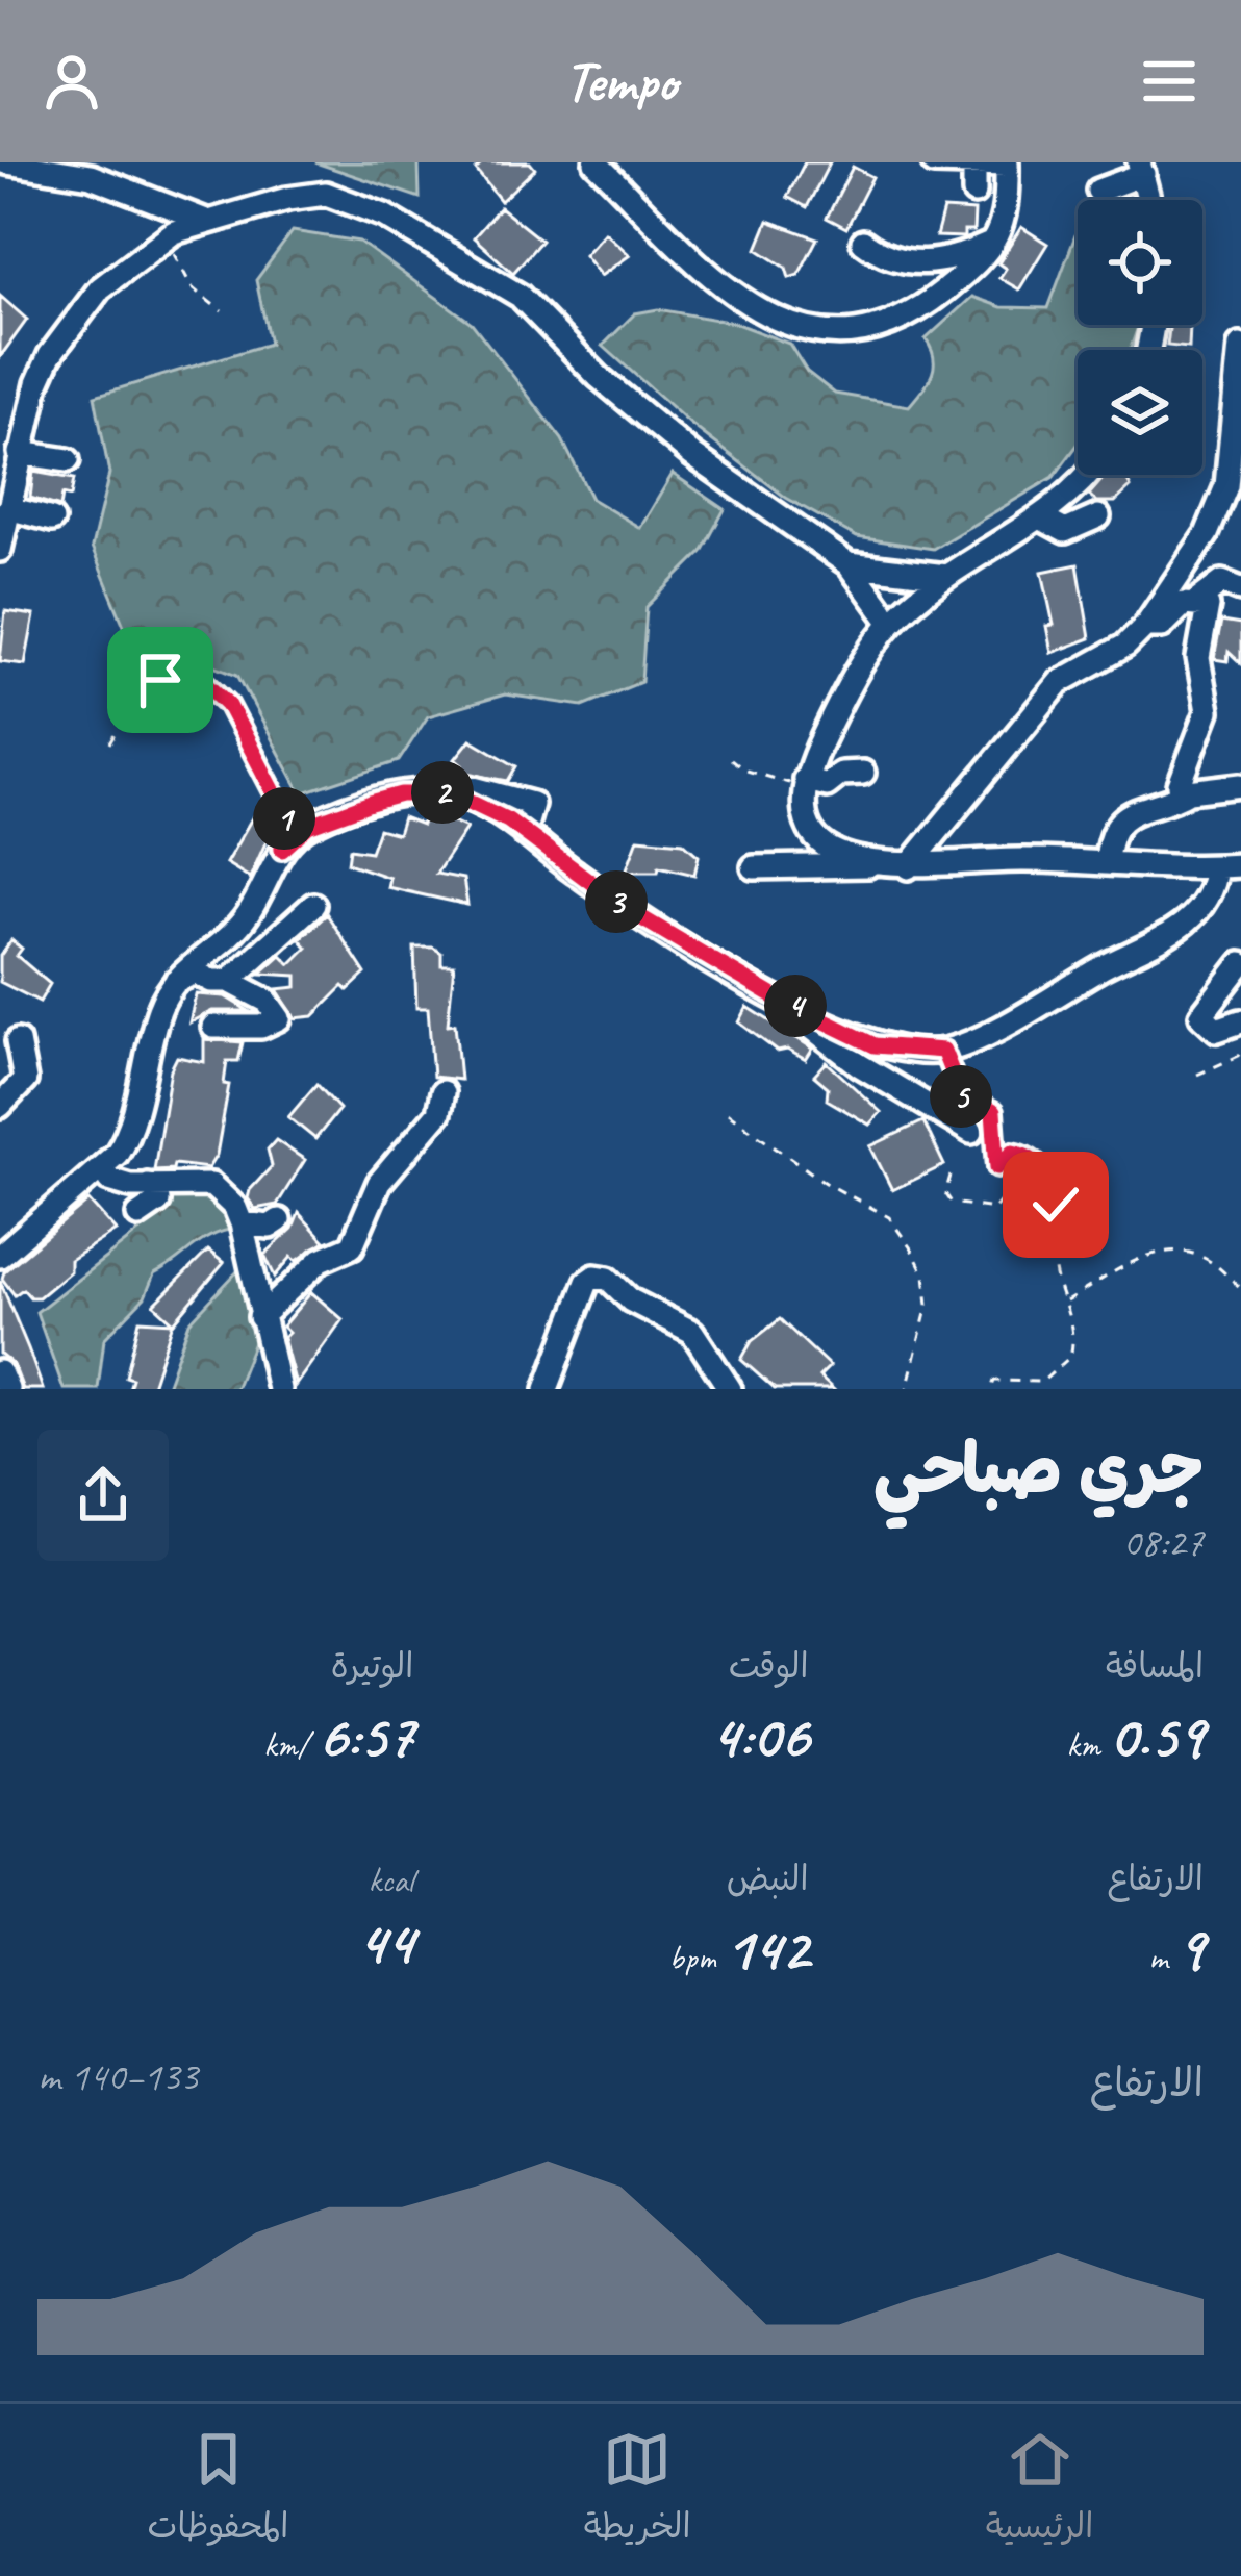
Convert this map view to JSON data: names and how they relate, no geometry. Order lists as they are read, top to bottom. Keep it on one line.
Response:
{"page":{"header":"Tempo","pins":["2","1","3","4","5"],"heading":["جري صباحي","08:27"],"stats":[["المسافة","0.59 km"],["الوقت","4:06"],["الوتيرة","6:57 /km"],["الارتفاع","9 m"],["النبض","142 bpm"],["kcal","44"]],"chart":["الارتفاع","133–140 m"],"tabs":["الرئيسية","الخريطة","المحفوظات"]}}
